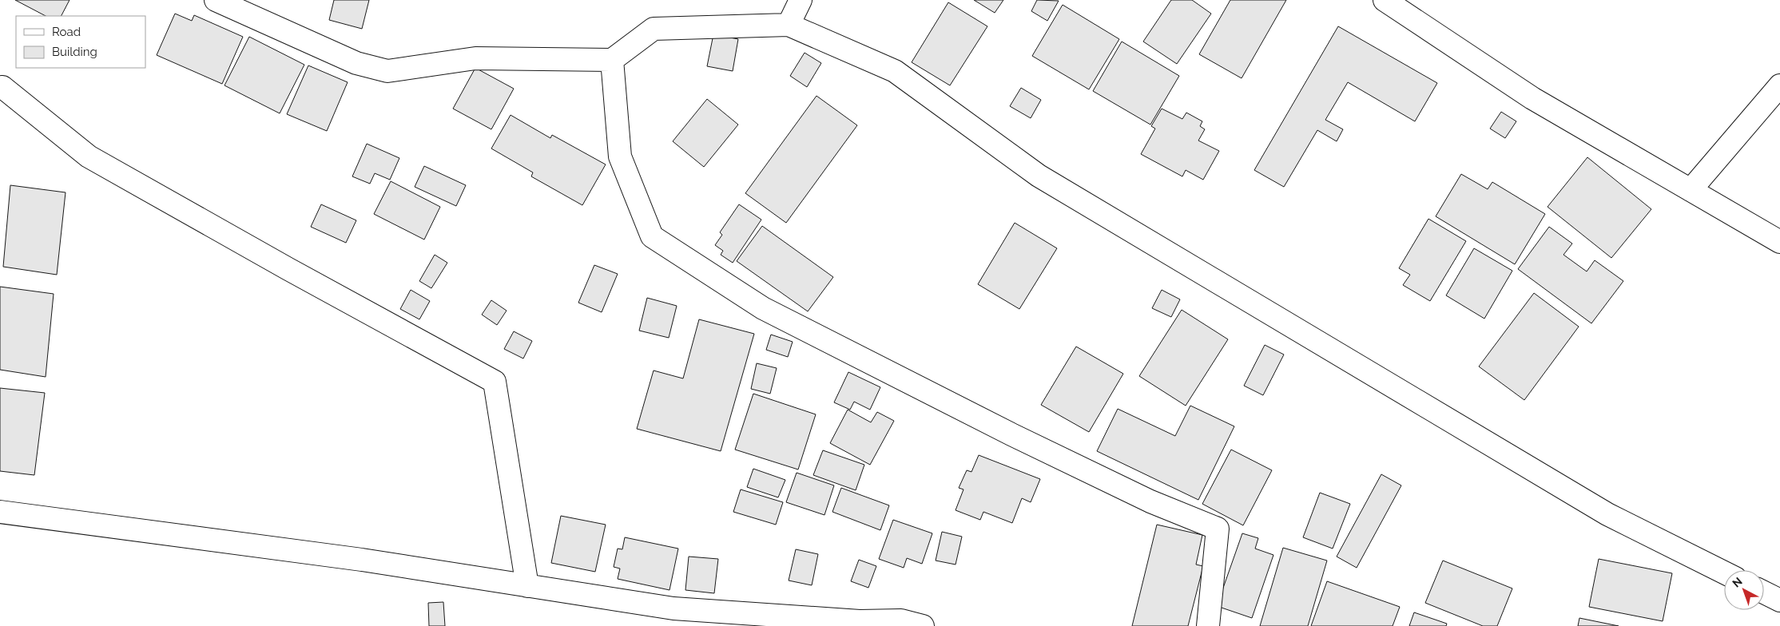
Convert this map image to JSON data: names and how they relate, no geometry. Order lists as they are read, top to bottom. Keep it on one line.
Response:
{"legend":["Road","Building"],"north":"top left"}
